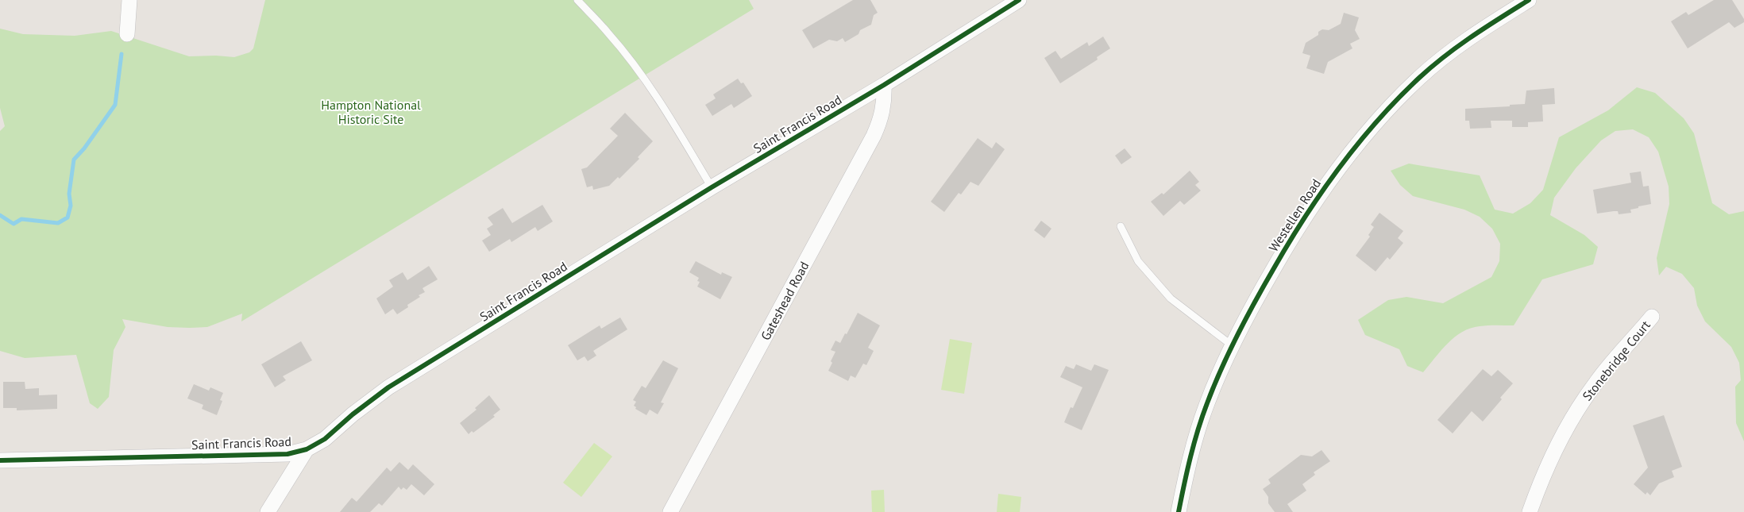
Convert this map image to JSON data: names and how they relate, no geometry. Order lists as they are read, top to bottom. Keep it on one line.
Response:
{"streets":{"street":["Saint Francis Road","Westellen Road","Gateshead Road","Stonebridge Court"]},"crossings":[["Saint Francis Road","Gateshead Road"]],"parks":["Hampton National Historic Site"]}
